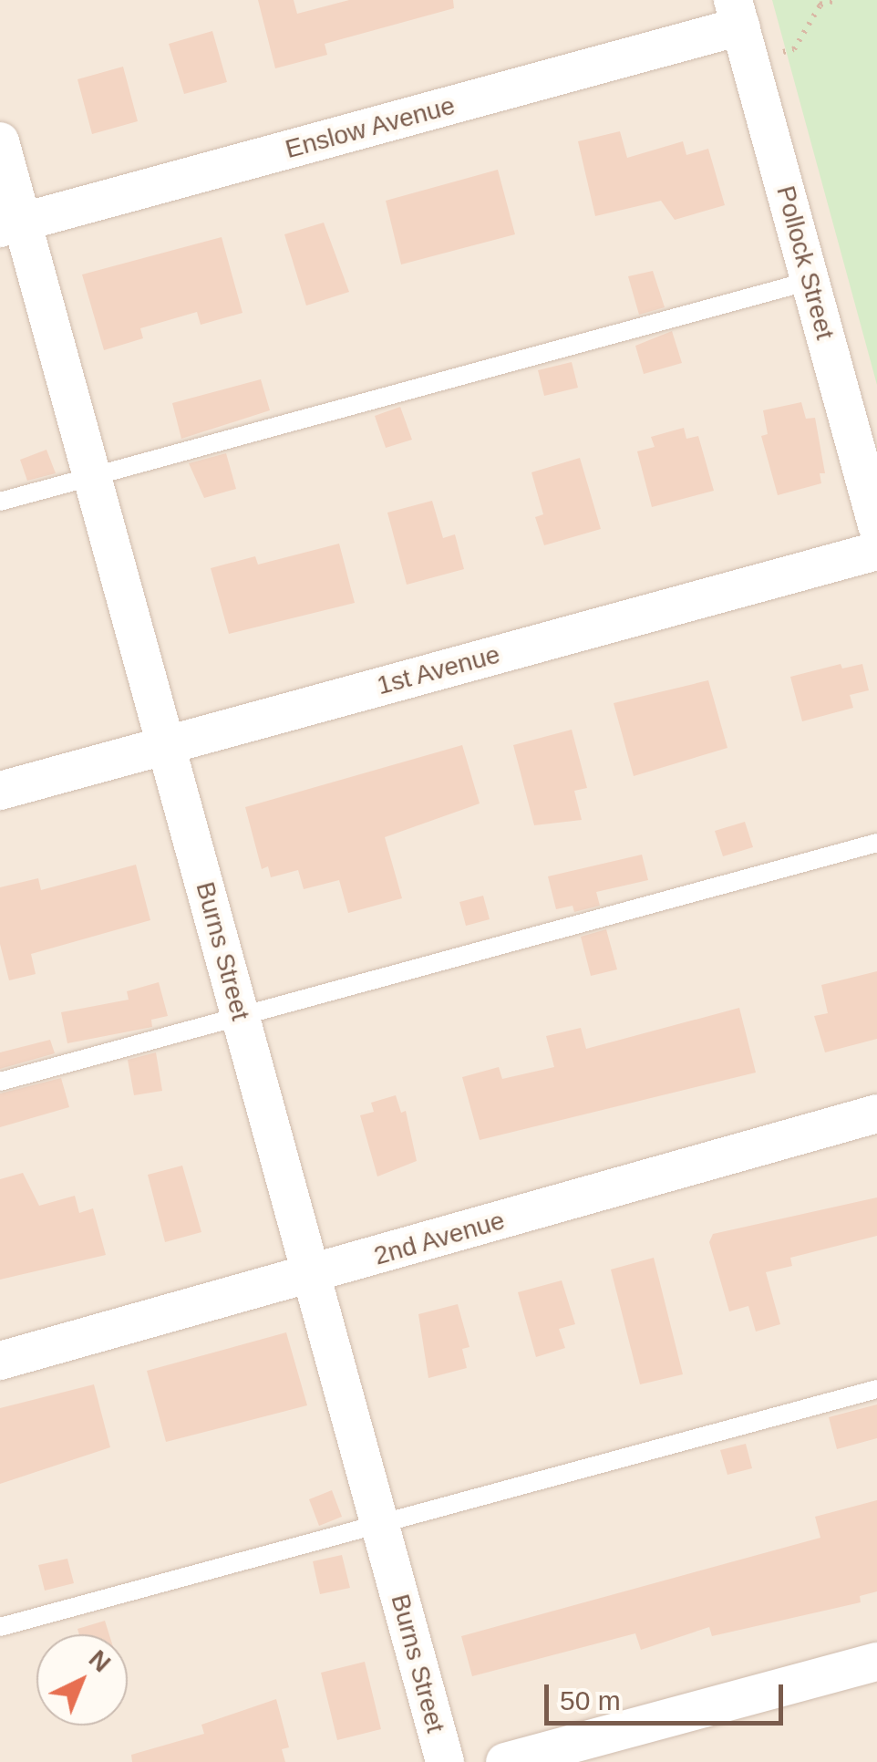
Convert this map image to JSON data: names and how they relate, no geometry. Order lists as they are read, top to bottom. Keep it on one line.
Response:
{"streets":{"street":["Enslow Avenue","Pollock Street","1st Avenue","Burns Street","2nd Avenue"]},"crossings":[["Enslow Avenue","Pollock Street"],["Enslow Avenue","Burns Street"],["1st Avenue","Burns Street"],["Burns Street","2nd Avenue"]],"scale_bar":"50 m","north":"top right"}
